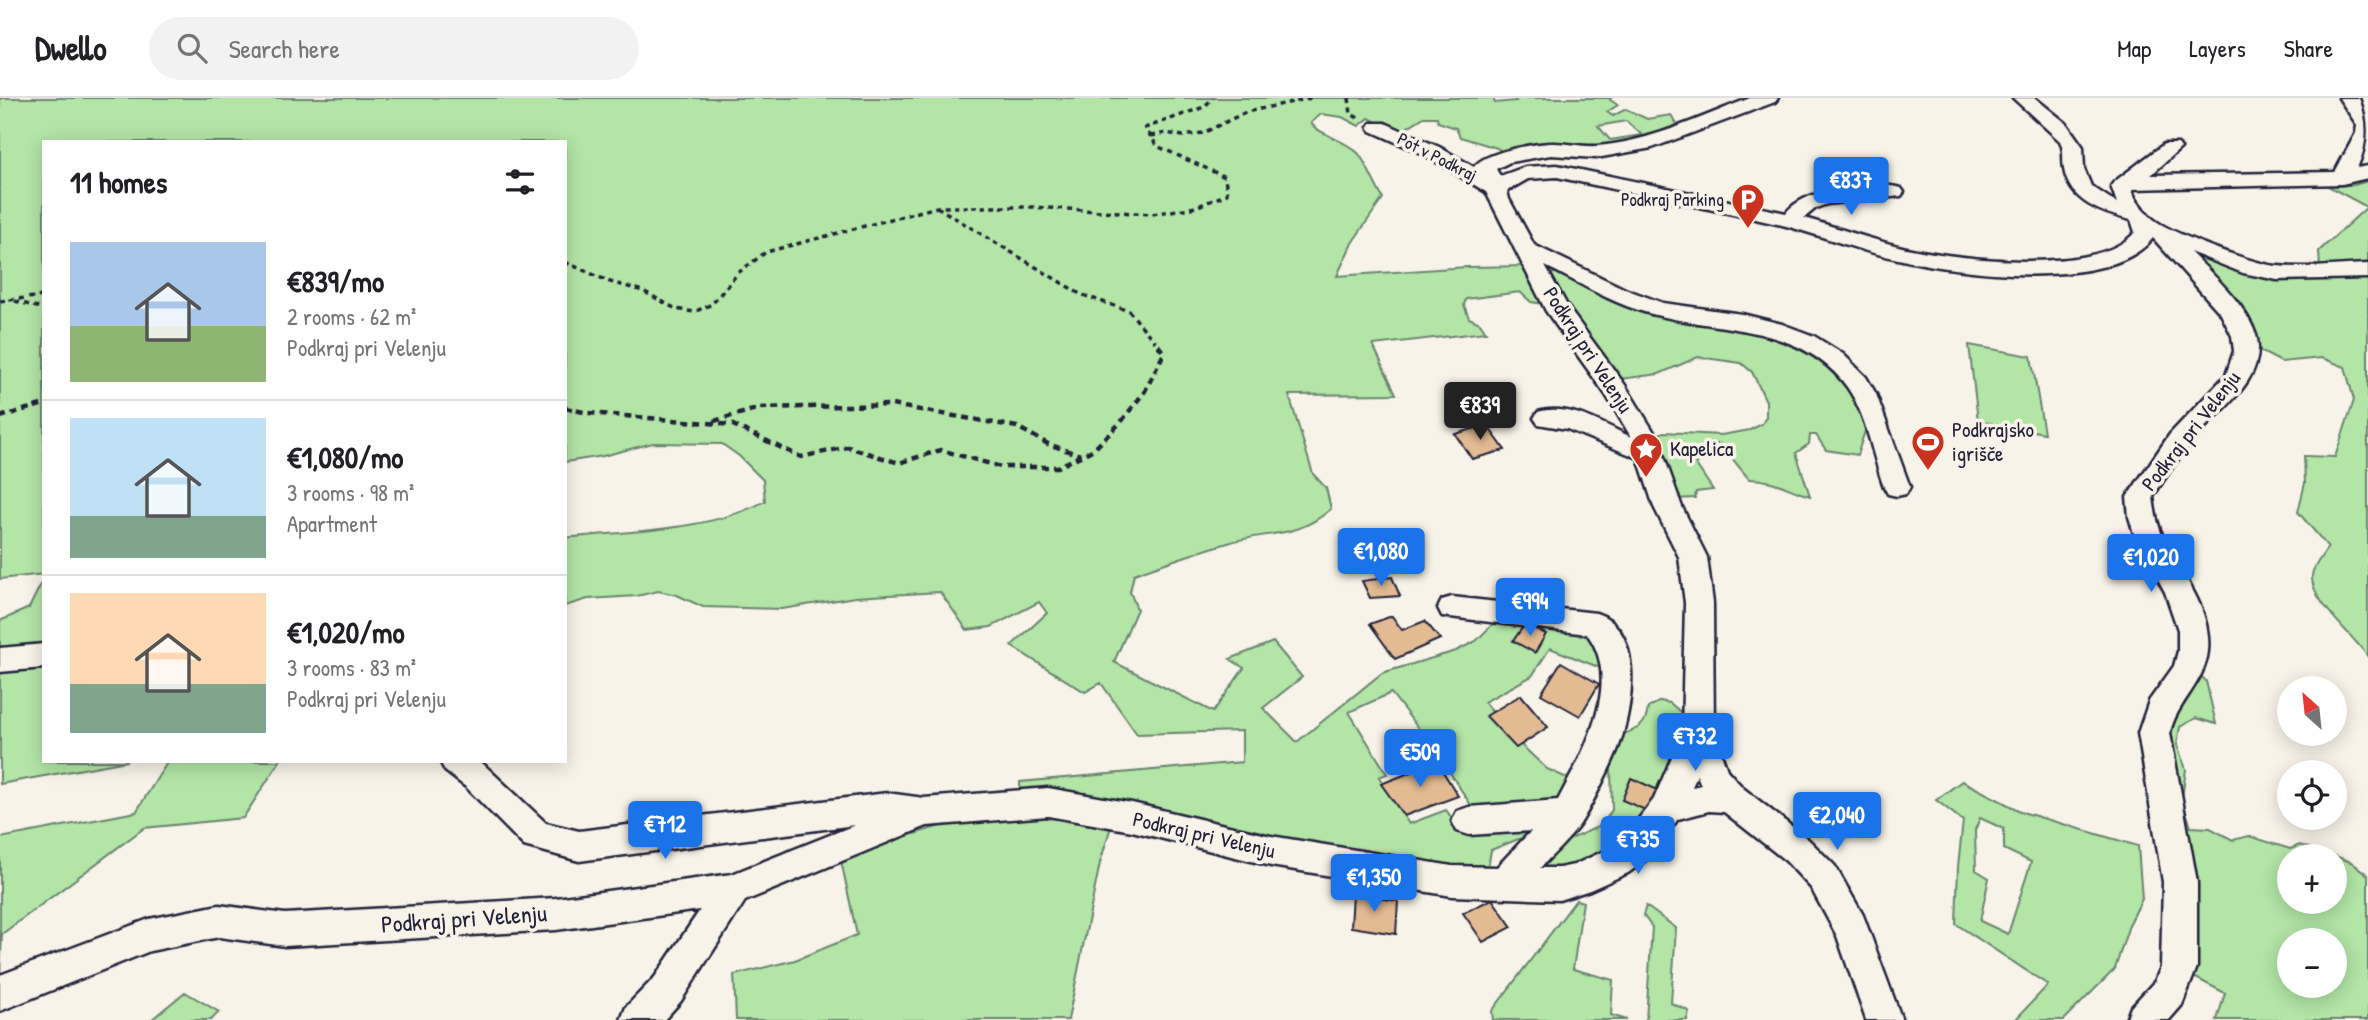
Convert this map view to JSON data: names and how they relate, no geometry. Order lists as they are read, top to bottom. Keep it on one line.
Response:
{"streets":{"street":["Pot v Podkraj","Podkraj pri Velenju"]},"crossings":[["Pot v Podkraj","Podkraj pri Velenju"]],"places":{"parking":["Podkraj Parking"],"sports":["Podkrajsko igrišče"],"place":["Kapelica"]},"north":"top left","page":{"header":"Dwello","search":"Search here","nav":["Map","Layers","Share"],"heading":"11 homes","price":["€837","€839","€1,080","€1,020","€994","€732","€509","€2,040","€712","€735","€1,350"],"list":[{"name":"€839/mo","note":"2 rooms · 62 m² · Podkraj pri Velenju"},{"name":"€1,080/mo","note":"3 rooms · 98 m² · Apartment"},{"name":"€1,020/mo","note":"3 rooms · 83 m² · Podkraj pri Velenju"}],"map_buttons":["+","−"]}}
